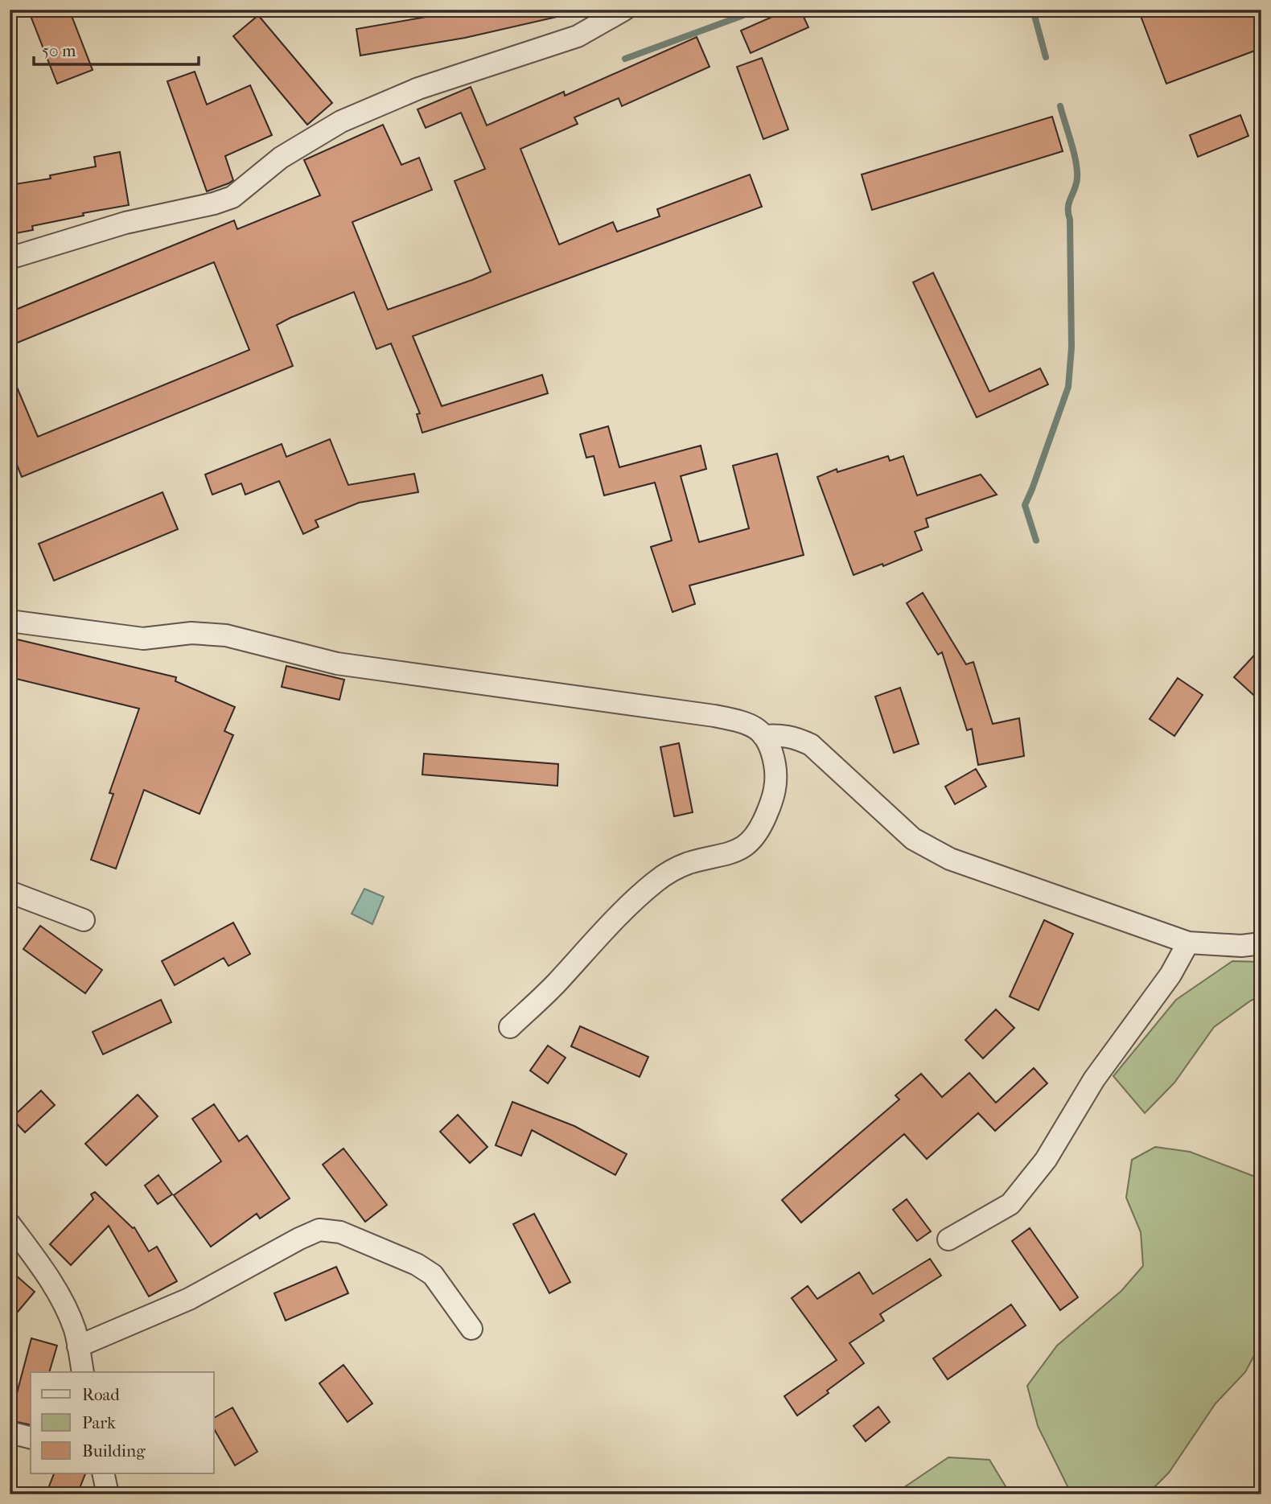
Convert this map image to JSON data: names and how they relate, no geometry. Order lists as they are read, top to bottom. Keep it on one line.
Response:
{"legend":["Road","Park","Building"],"scale_bar":"50 m"}
